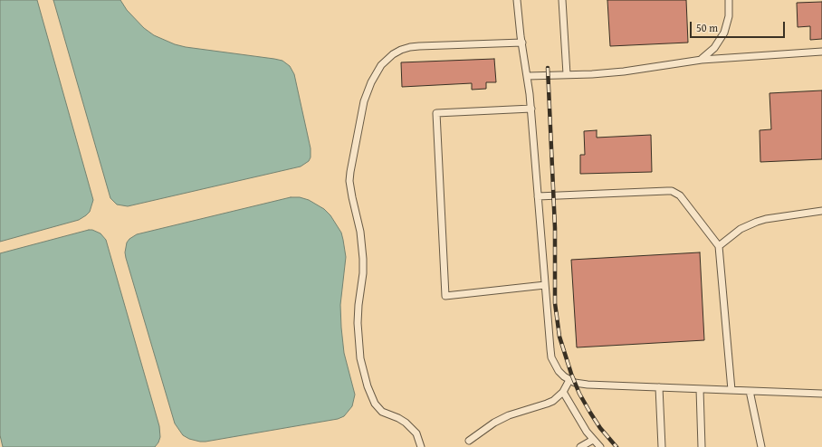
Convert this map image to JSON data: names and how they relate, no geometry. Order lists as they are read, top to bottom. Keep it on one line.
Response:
{"scale_bar":"50 m"}
